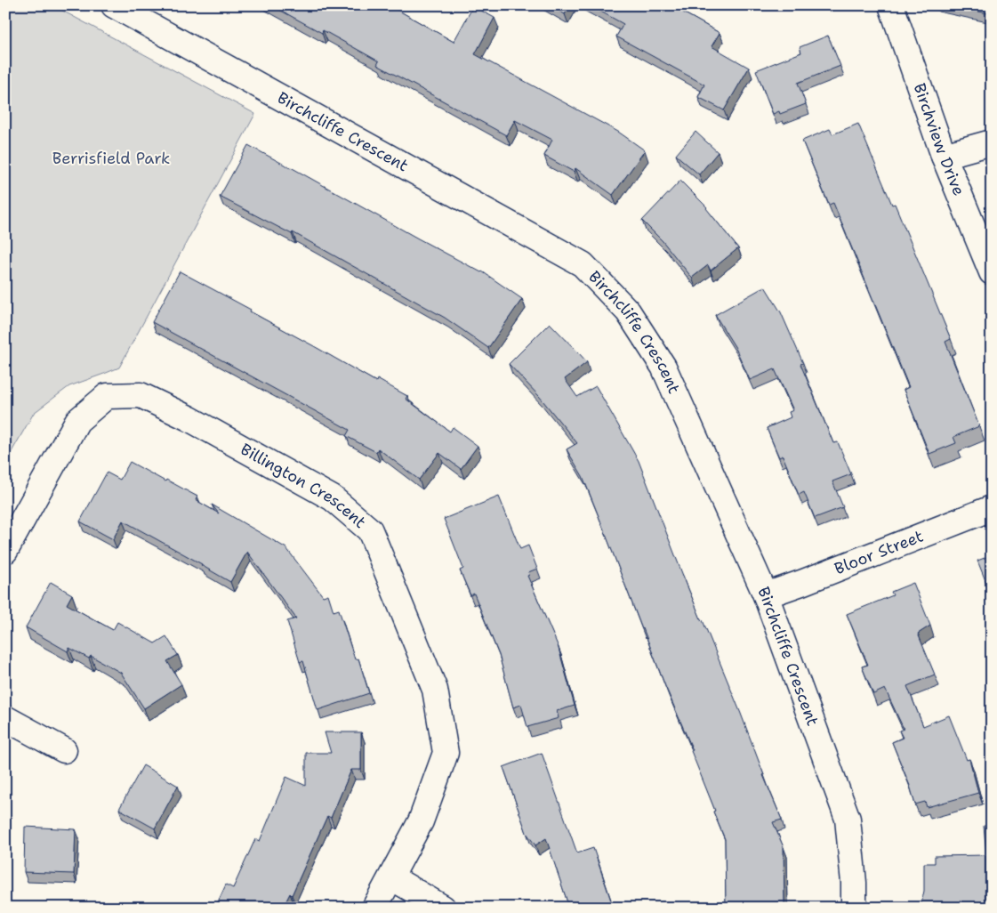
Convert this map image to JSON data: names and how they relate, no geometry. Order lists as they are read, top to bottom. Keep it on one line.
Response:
{"streets":{"street":["Birchcliffe Crescent","Birchview Drive","Billington Crescent","Bloor Street"]},"crossings":[["Birchcliffe Crescent","Bloor Street"]],"parks":["Berrisfield Park"]}
